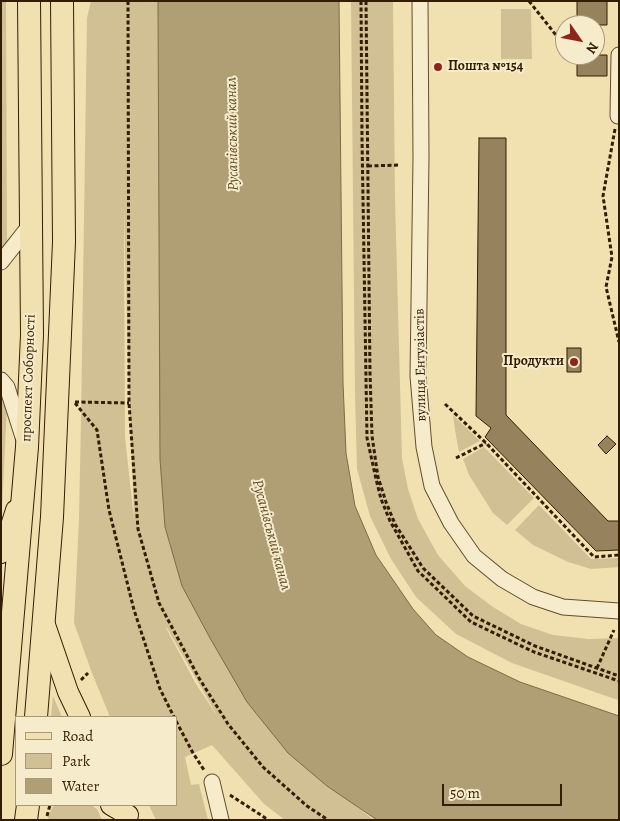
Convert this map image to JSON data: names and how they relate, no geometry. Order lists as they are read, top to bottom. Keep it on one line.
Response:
{"streets":{"highway":["проспект Соборності"],"street":["вулиця Ентузіастів"]},"water":["Русанівський канал"],"places":["Пошта №154","Продукти"],"legend":["Road","Park","Water"],"scale_bar":"50 m","north":"bottom right"}
